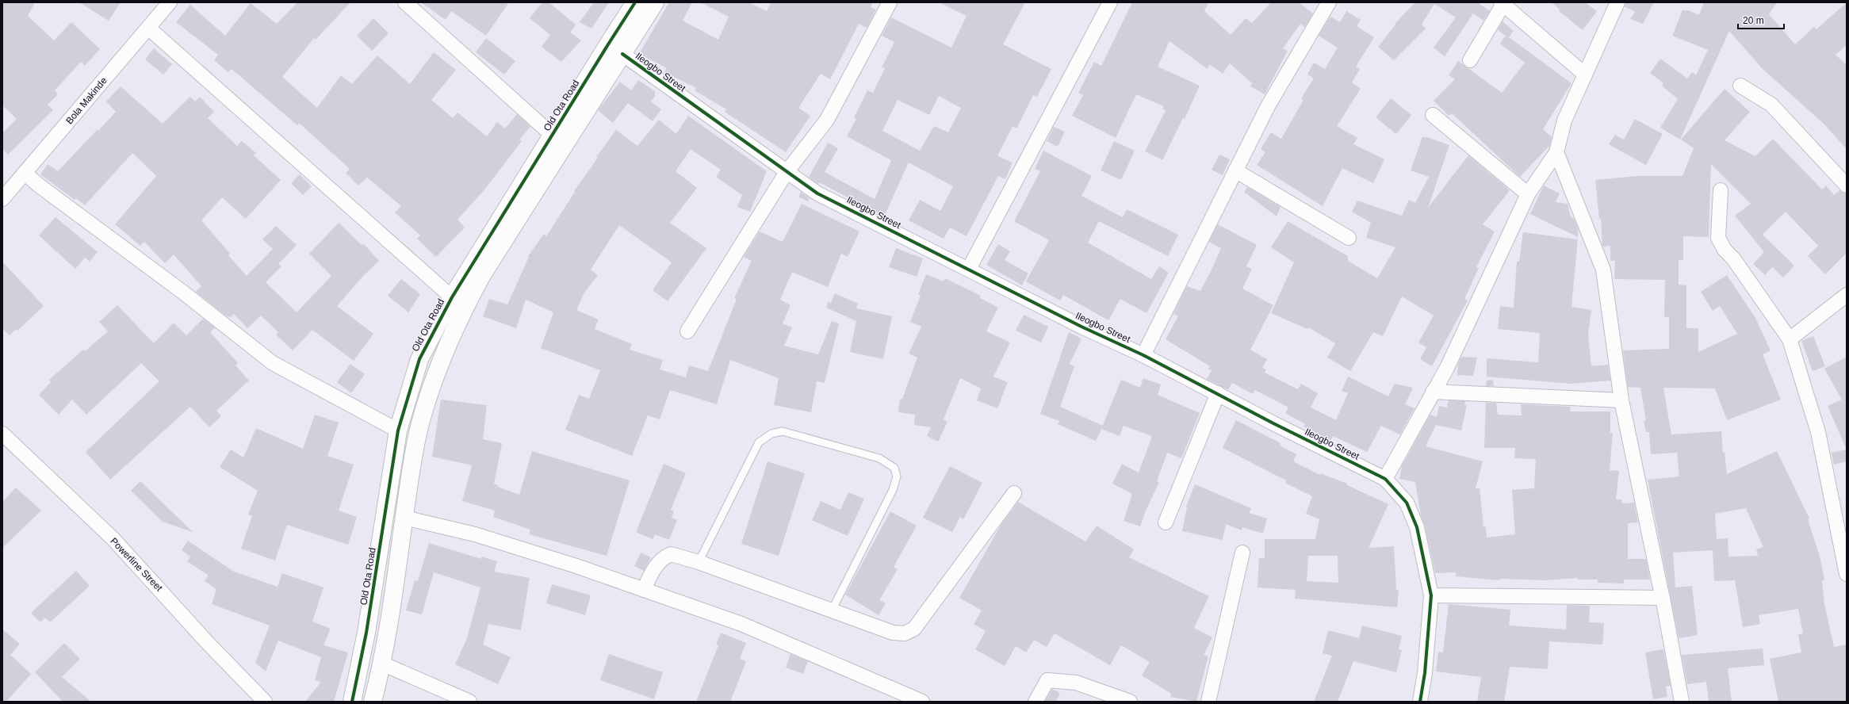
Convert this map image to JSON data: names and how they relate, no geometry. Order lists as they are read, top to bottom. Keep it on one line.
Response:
{"streets":{"street":["Ileogbo Street","Bola Makinde","Old Ota Road","Powerline Street"]},"scale_bar":"20 m"}
